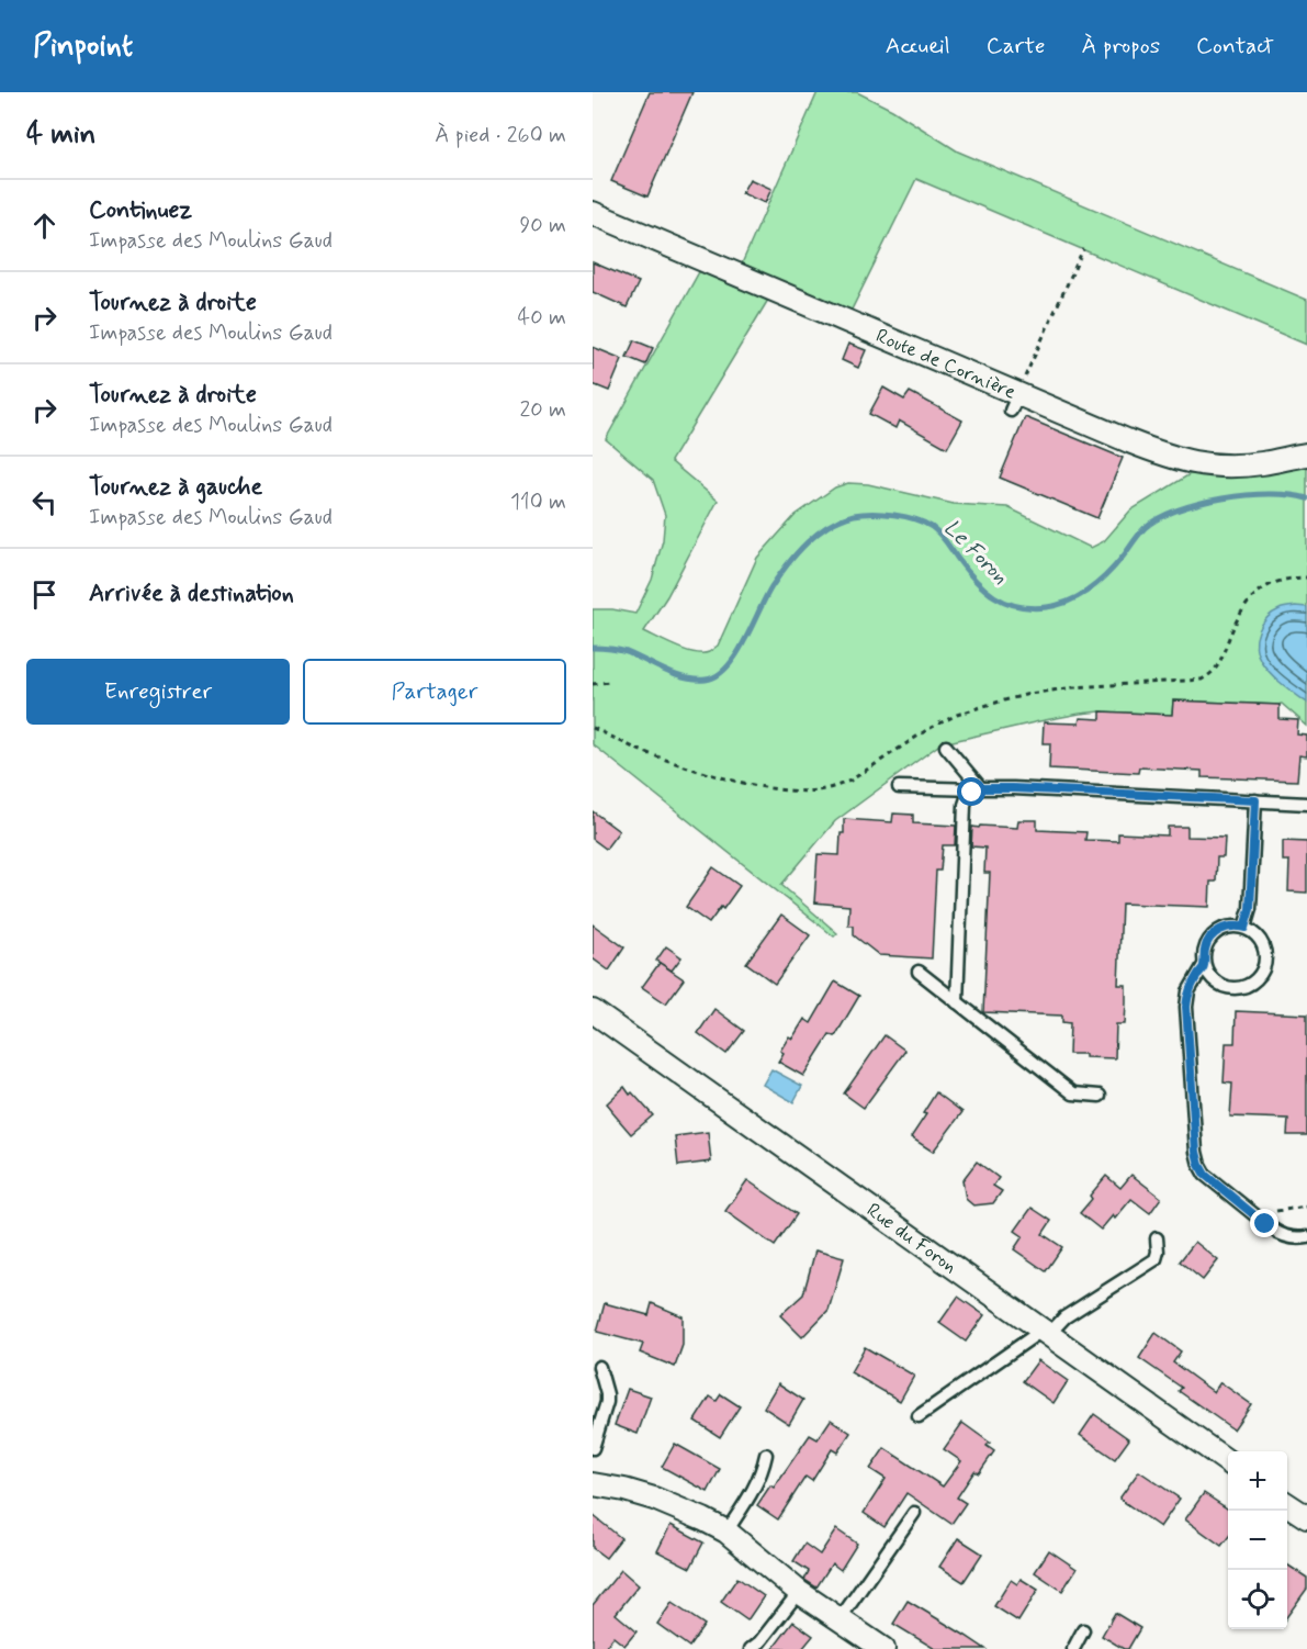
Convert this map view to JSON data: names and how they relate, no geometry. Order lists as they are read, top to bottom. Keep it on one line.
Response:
{"streets":{"street":["Route de Cornière","Rue du Foron"]},"water":["Le Foron"],"page":{"header":"Pinpoint","nav":["Accueil","Carte","À propos","Contact"],"heading":["4 min","À pied · 260 m"],"list":[["Continuez","Impasse des Moulins Gaud","90 m"],["Tournez à droite","Impasse des Moulins Gaud","40 m"],["Tournez à droite","Impasse des Moulins Gaud","20 m"],["Tournez à gauche","Impasse des Moulins Gaud","110 m"],"Arrivée à destination"],"buttons":["Enregistrer","Partager"],"map_buttons":["+","−"]}}
